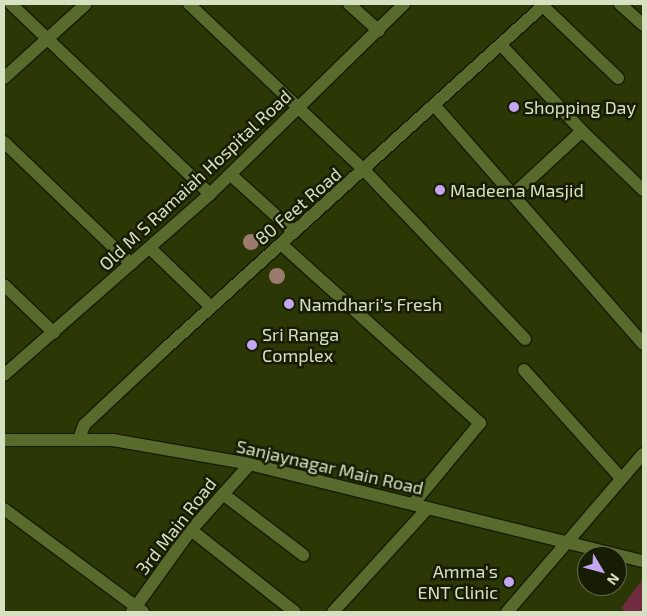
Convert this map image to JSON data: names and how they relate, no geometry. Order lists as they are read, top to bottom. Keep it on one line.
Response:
{"streets":{"street":["Old M S Ramaiah Hospital Road","80 Feet Road","Sanjaynagar Main Road","3rd Main Road"]},"crossings":[["80 Feet Road","Sanjaynagar Main Road"],["Sanjaynagar Main Road","3rd Main Road"]],"places":["Shopping Day","Madeena Masjid","Namdhari's Fresh","Sri Ranga Complex","Amma's ENT Clinic"],"north":"bottom right"}
